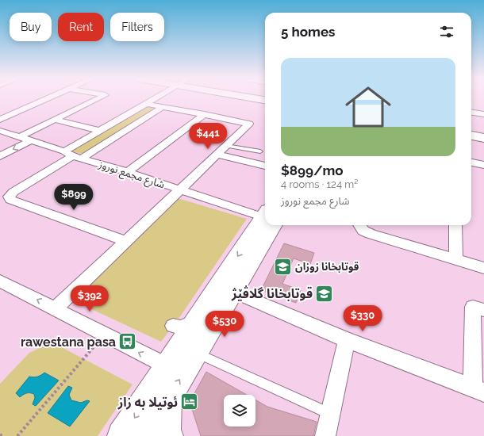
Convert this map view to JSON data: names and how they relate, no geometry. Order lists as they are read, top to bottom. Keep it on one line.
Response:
{"streets":{"street":["شارع مجمع نوروز"]},"places":{"school or university":["قوتابخانا زوزان","قوتابخانا گلاڤێژ"],"bus stop":["rawestana pasa"],"hotel":["ئوتيلا به زاز"]},"page":{"chip":["Buy","Rent","Filters"],"heading":"5 homes","list":[{"name":"$899/mo","note":"4 rooms · 124 m² · شارع مجمع نوروز"}],"price":["$441","$899","$392","$330","$530"]}}
